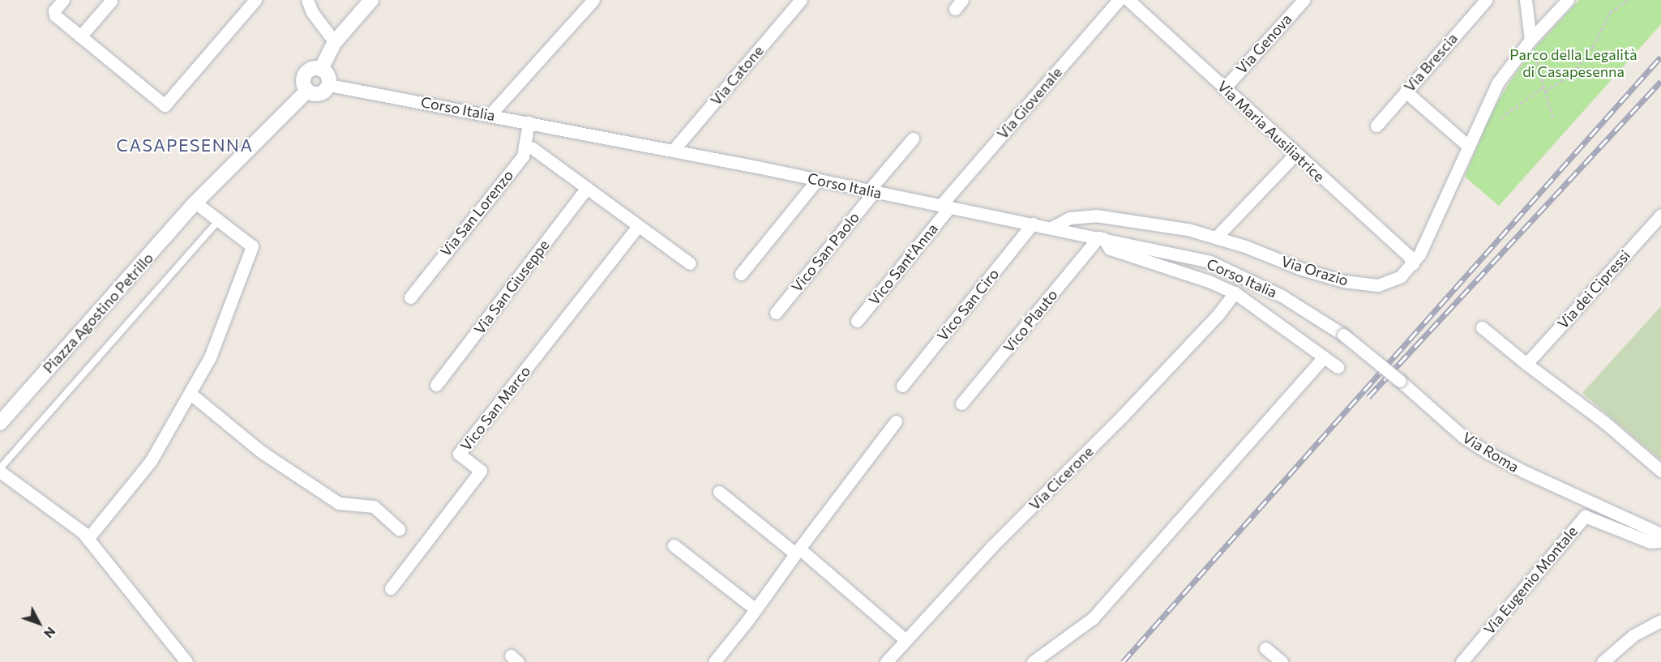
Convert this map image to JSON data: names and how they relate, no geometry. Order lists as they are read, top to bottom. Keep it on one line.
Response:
{"streets":{"street":["Via Genova","Via Brescia","Via Catone","Via Giovenale","Corso Italia","Via Maria Ausiliatrice","Via San Lorenzo","Vico San Paolo","Vico Sant'Anna","Via Orazio","Via San Giuseppe","Via dei Cipressi","Vico San Ciro","Piazza Agostino Petrillo","Vico Plauto","Vico San Marco","Via Roma","Via Cicerone","Via Eugenio Montale"]},"crossings":[["Via Genova","Via Maria Ausiliatrice"],["Via Catone","Corso Italia"],["Via Giovenale","Corso Italia"],["Via Giovenale","Vico Sant'Anna"],["Corso Italia","Via San Lorenzo"],["Corso Italia","Vico San Paolo"],["Corso Italia","Vico Sant'Anna"],["Corso Italia","Via Orazio"],["Corso Italia","Vico San Ciro"],["Corso Italia","Piazza Agostino Petrillo"],["Corso Italia","Vico Plauto"],["Corso Italia","Via Roma"],["Via Maria Ausiliatrice","Via Orazio"]],"districts":["CASAPESENNA"],"parks":["Parco della Legalità di Casapesenna"],"north":"bottom right"}
